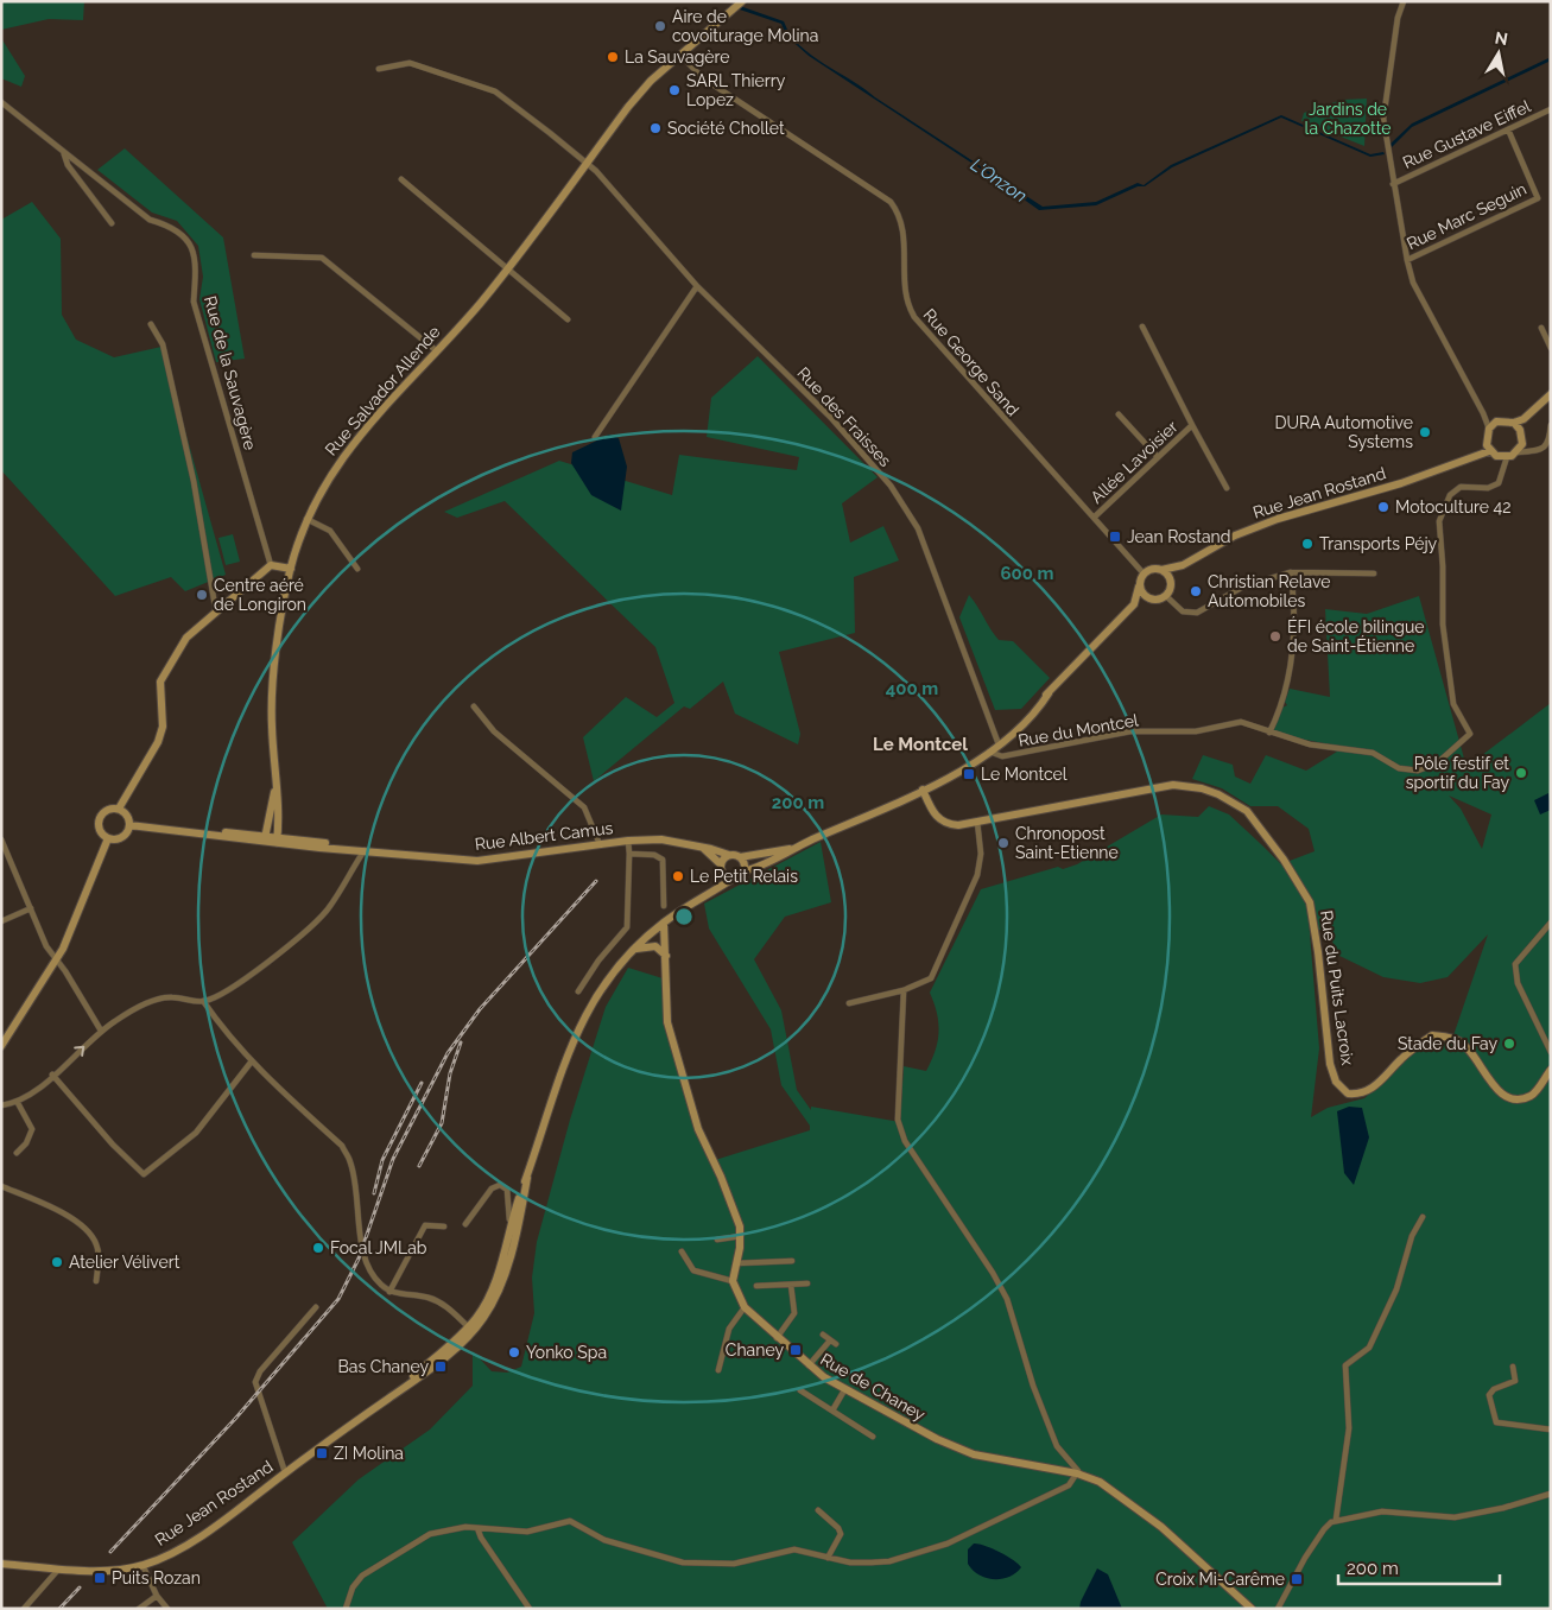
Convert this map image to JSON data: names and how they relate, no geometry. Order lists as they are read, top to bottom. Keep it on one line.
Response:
{"streets":{"street":["Rue Gustave Eiffel","Rue Marc Seguin","Rue George Sand","Rue de la Sauvagère","Rue Salvador Allende","Rue des Fraisses","Allée Lavoisier","Rue Jean Rostand","Rue du Montcel","Rue Albert Camus","Rue du Puits Lacroix","Rue de Chaney"]},"crossings":[["Rue Gustave Eiffel","Rue Marc Seguin"],["Rue George Sand","Rue Salvador Allende"],["Rue George Sand","Allée Lavoisier"],["Rue Salvador Allende","Rue des Fraisses"],["Rue Jean Rostand","Rue Albert Camus"]],"districts":["Le Montcel"],"water":["L'Onzon"],"parks":["Jardins de la Chazotte"],"places":{"other":["Aire de covoiturage Molina","La Sauvagère","SARL Thierry Lopez","Société Chollet","DURA Automotive Systems","Motoculture 42","Transports Péjy","Christian Relave Automobiles","Centre aéré de Longiron","ÉFI école bilingue de Saint-Étienne","Pôle festif et sportif du Fay","Chronopost Saint-Etienne","Le Petit Relais","Stade du Fay","Focal JMLab","Atelier Vélivert","Yonko Spa"],"transit":["Jean Rostand","Le Montcel","Chaney","Bas Chaney","ZI Molina","Puits Rozan","Croix Mi-Carême"]},"scale_bar":"200 m","north":"top","rings":["600 m","400 m","200 m"]}
